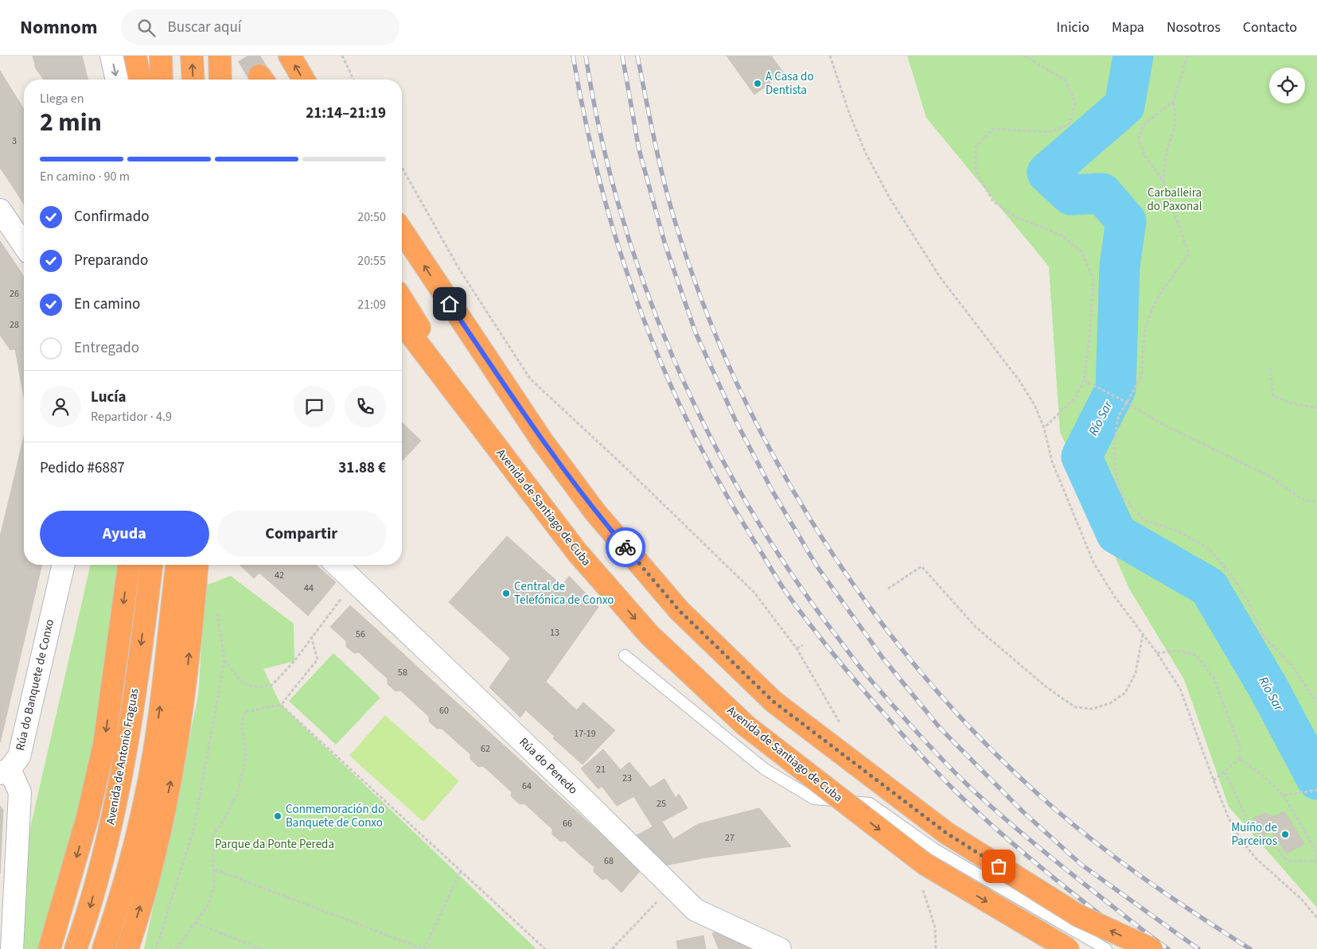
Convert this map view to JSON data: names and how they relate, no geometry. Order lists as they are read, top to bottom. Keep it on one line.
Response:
{"streets":{"highway":["Avenida de Santiago de Cuba","Avenida de Antonio Fraguas"],"street":["Rúa do Banquete de Conxo","Rúa do Penedo"]},"water":["Río Sar"],"parks":["Carballeira do Paxonal","Parque da Ponte Pereda"],"places":["A Casa do Dentista","Central de Telefónica de Conxo","Conmemoración do Banquete de Conxo","Muíño de Parceiros"],"house_numbers":["3","26","28","42","44","13","56","58","60","17-19","62","21","23","64","25","66","27","68"],"page":{"header":"Nomnom","search":"Buscar aquí","nav":["Inicio","Mapa","Nosotros","Contacto"],"heading":["2 min","Llega en","21:14–21:19"],"panel":["Lucía","Repartidor · 4.9","Pedido #6887","31.88 €"],"bar":"En camino · 90 m","list":[["Confirmado","20:50"],["Preparando","20:55"],["En camino","21:09"],"Entregado"],"buttons":["Ayuda","Compartir"]}}
